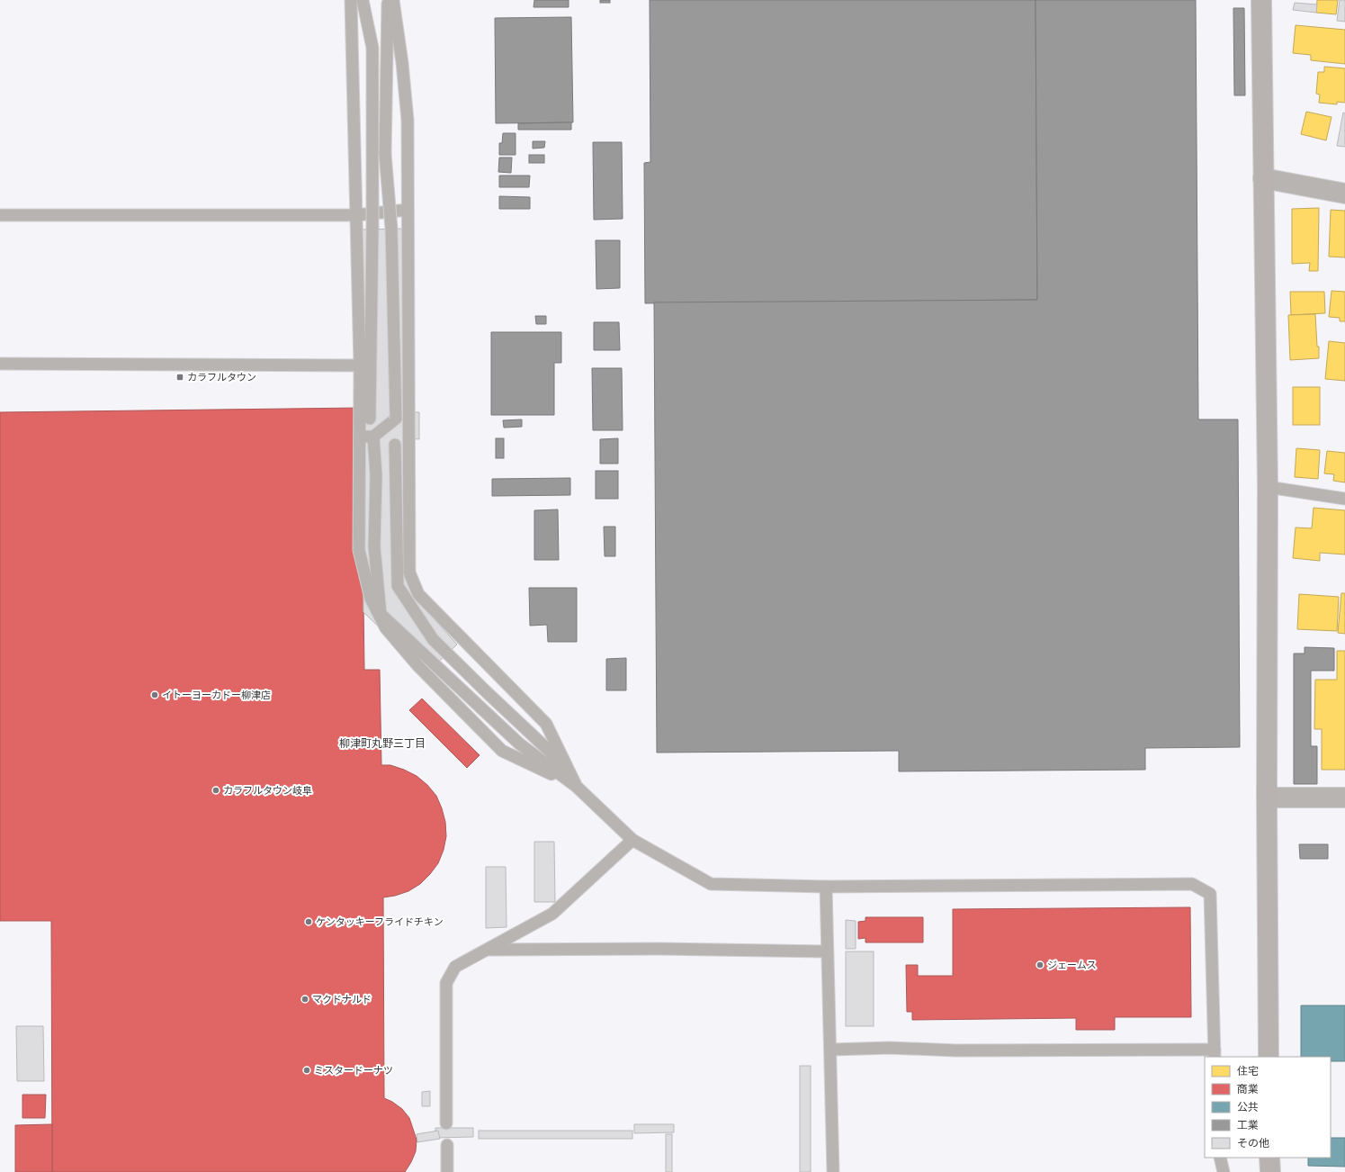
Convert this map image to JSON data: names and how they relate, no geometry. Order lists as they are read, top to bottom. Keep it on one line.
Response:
{"districts":["柳津町丸野三丁目"],"places":{"transit":["カラフルタウン"],"other":["イトーヨーカドー柳津店","カラフルタウン岐阜","ケンタッキーフライドチキン","ジェームス","マクドナルド","ミスタードーナツ"]},"legend":["住宅","商業","公共","工業","その他"]}
